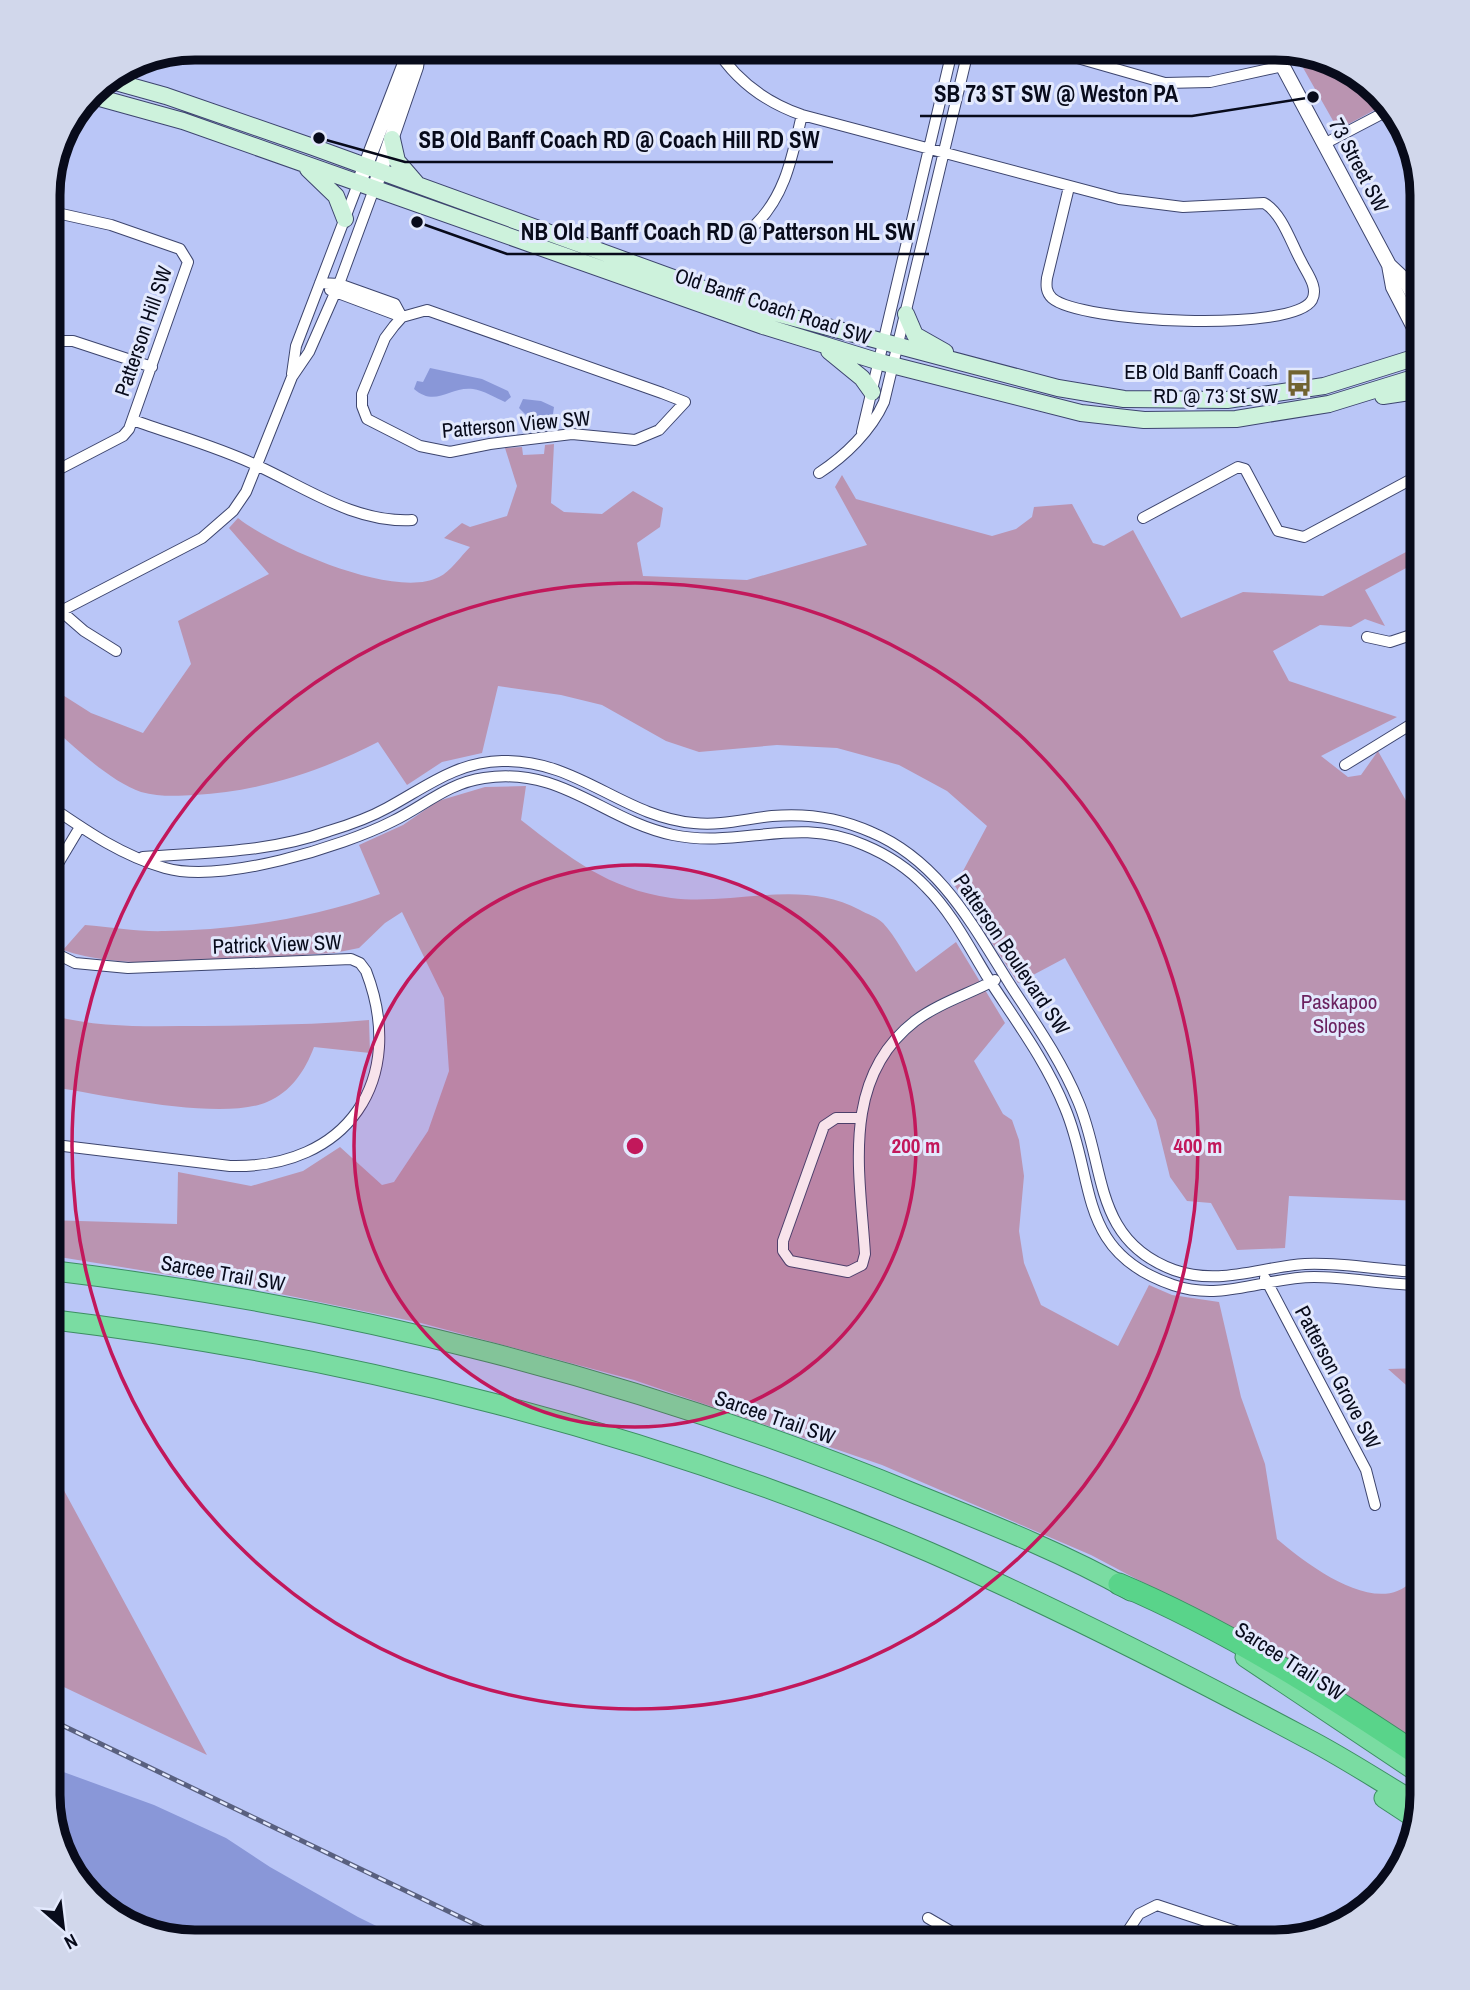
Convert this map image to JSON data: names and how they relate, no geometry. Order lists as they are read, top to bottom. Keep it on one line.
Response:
{"streets":{"highway":["Sarcee Trail SW"],"main road":["Old Banff Coach Road SW"],"street":["73 Street SW","Patterson Hill SW","Patterson View SW","Patrick View SW","Patterson Boulevard SW","Patterson Grove SW"]},"crossings":[["Patterson Boulevard SW","Patterson Grove SW"]],"parks":["Paskapoo Slopes"],"places":{"other":["SB 73 ST SW @ Weston PA","SB Old Banff Coach RD @ Coach Hill RD SW","NB Old Banff Coach RD @ Patterson HL SW"],"bus stop":["EB Old Banff Coach RD @ 73 St SW"]},"north":"bottom right","rings":["200 m","400 m"]}
